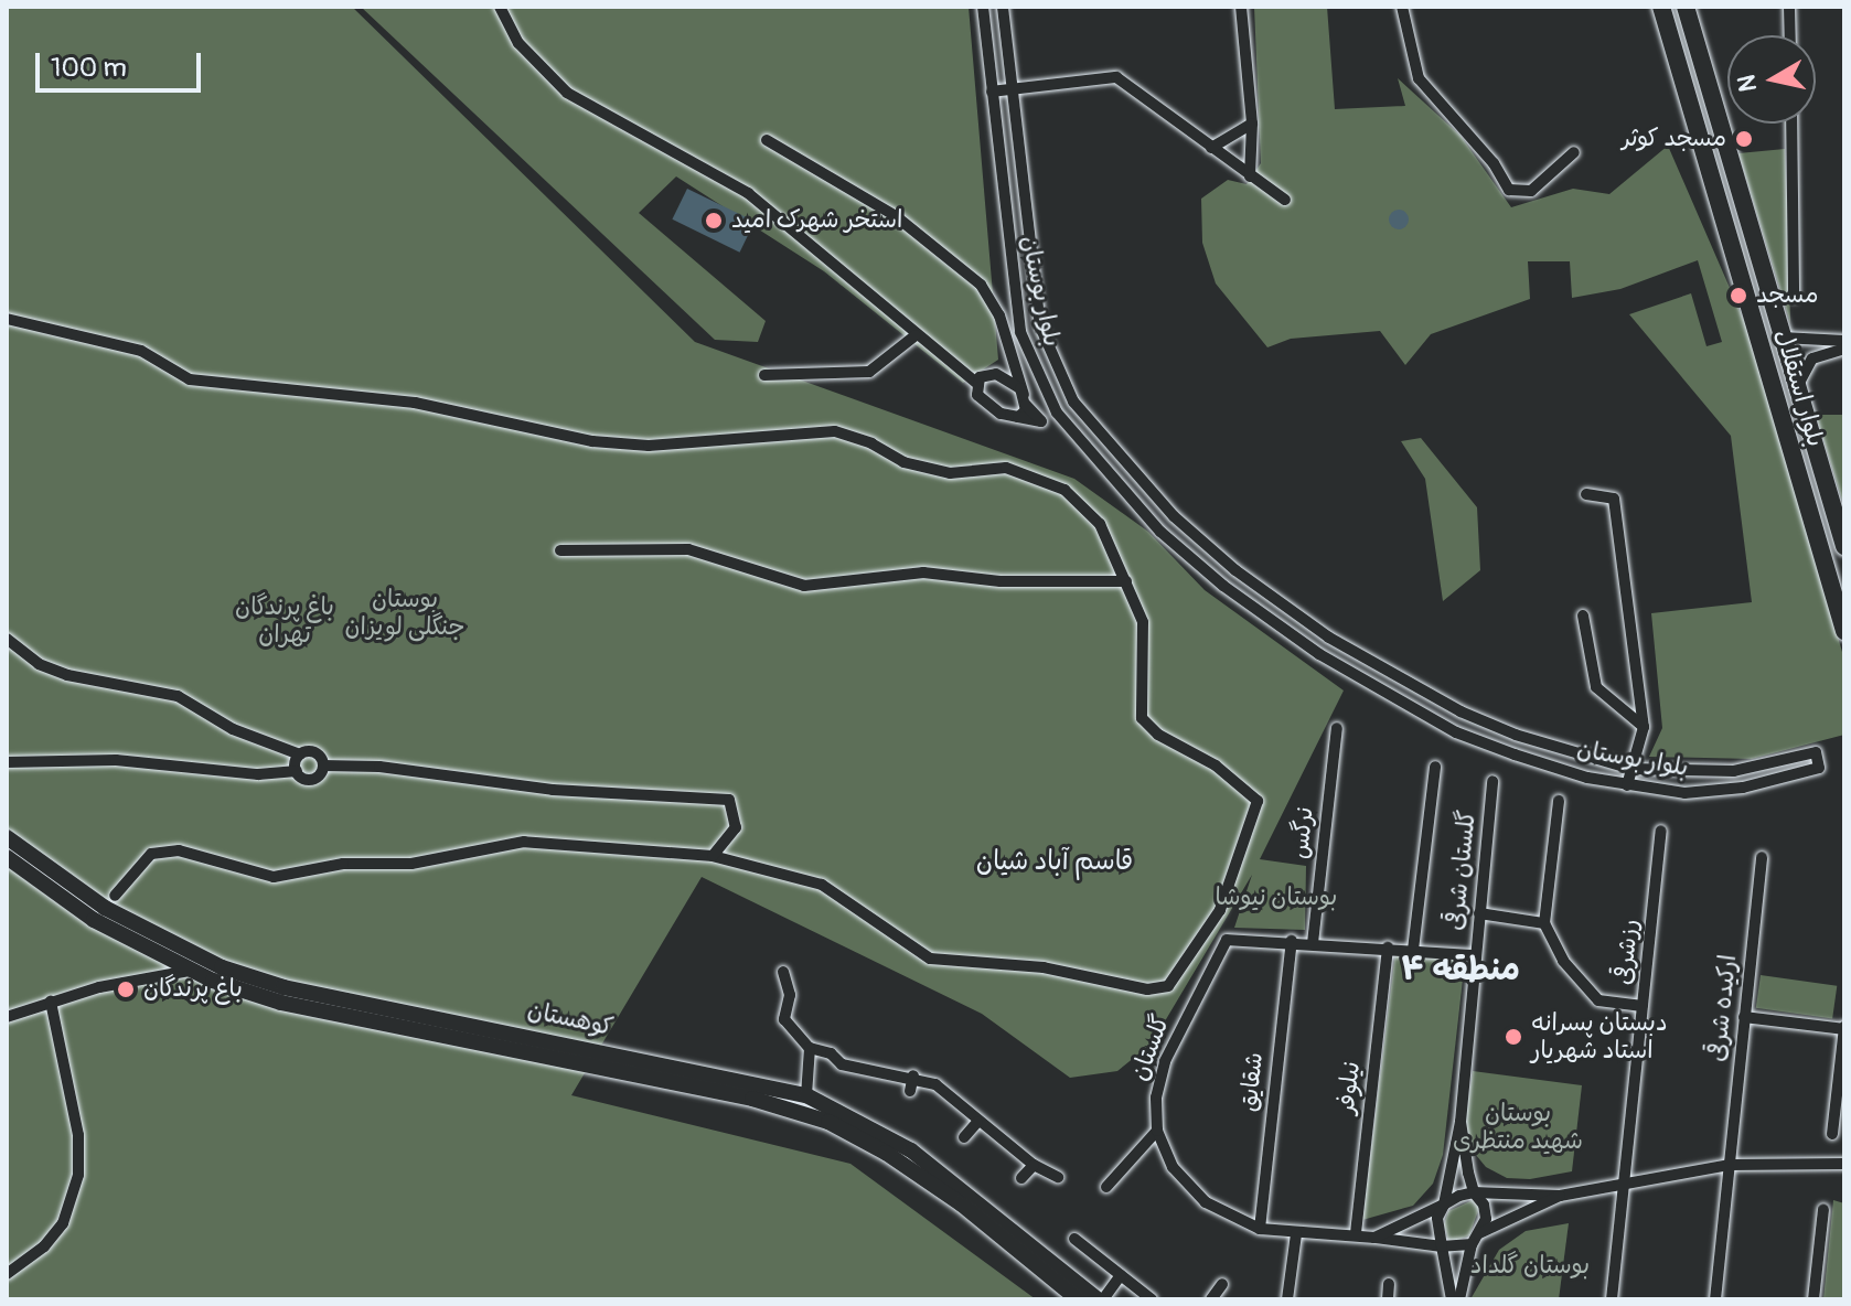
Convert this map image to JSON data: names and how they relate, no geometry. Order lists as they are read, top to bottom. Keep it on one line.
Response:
{"streets":{"main road":["بلوار استقلال","کوهستان"],"street":["بلوار بوستان","نرگس","گلستان شرقی","رزشرقی","ارکیده شرقی","گلستان","شقایق","نیلوفر"]},"crossings":[["گلستان","شقایق"],["گلستان","نیلوفر"]],"districts":["قاسم آباد شیان","منطقه ۴"],"parks":["بوستان جنگلی لویزان","باغ پرندگان تهران","بوستان نیوشا","بوستان شهید منتظری","بوستان گلداد"],"places":["مسجد کوثر","استخر شهرک امید","مسجد","باغ پرندگان","دبستان پسرانه استاد شهريار"],"scale_bar":"100 m","north":"left"}
